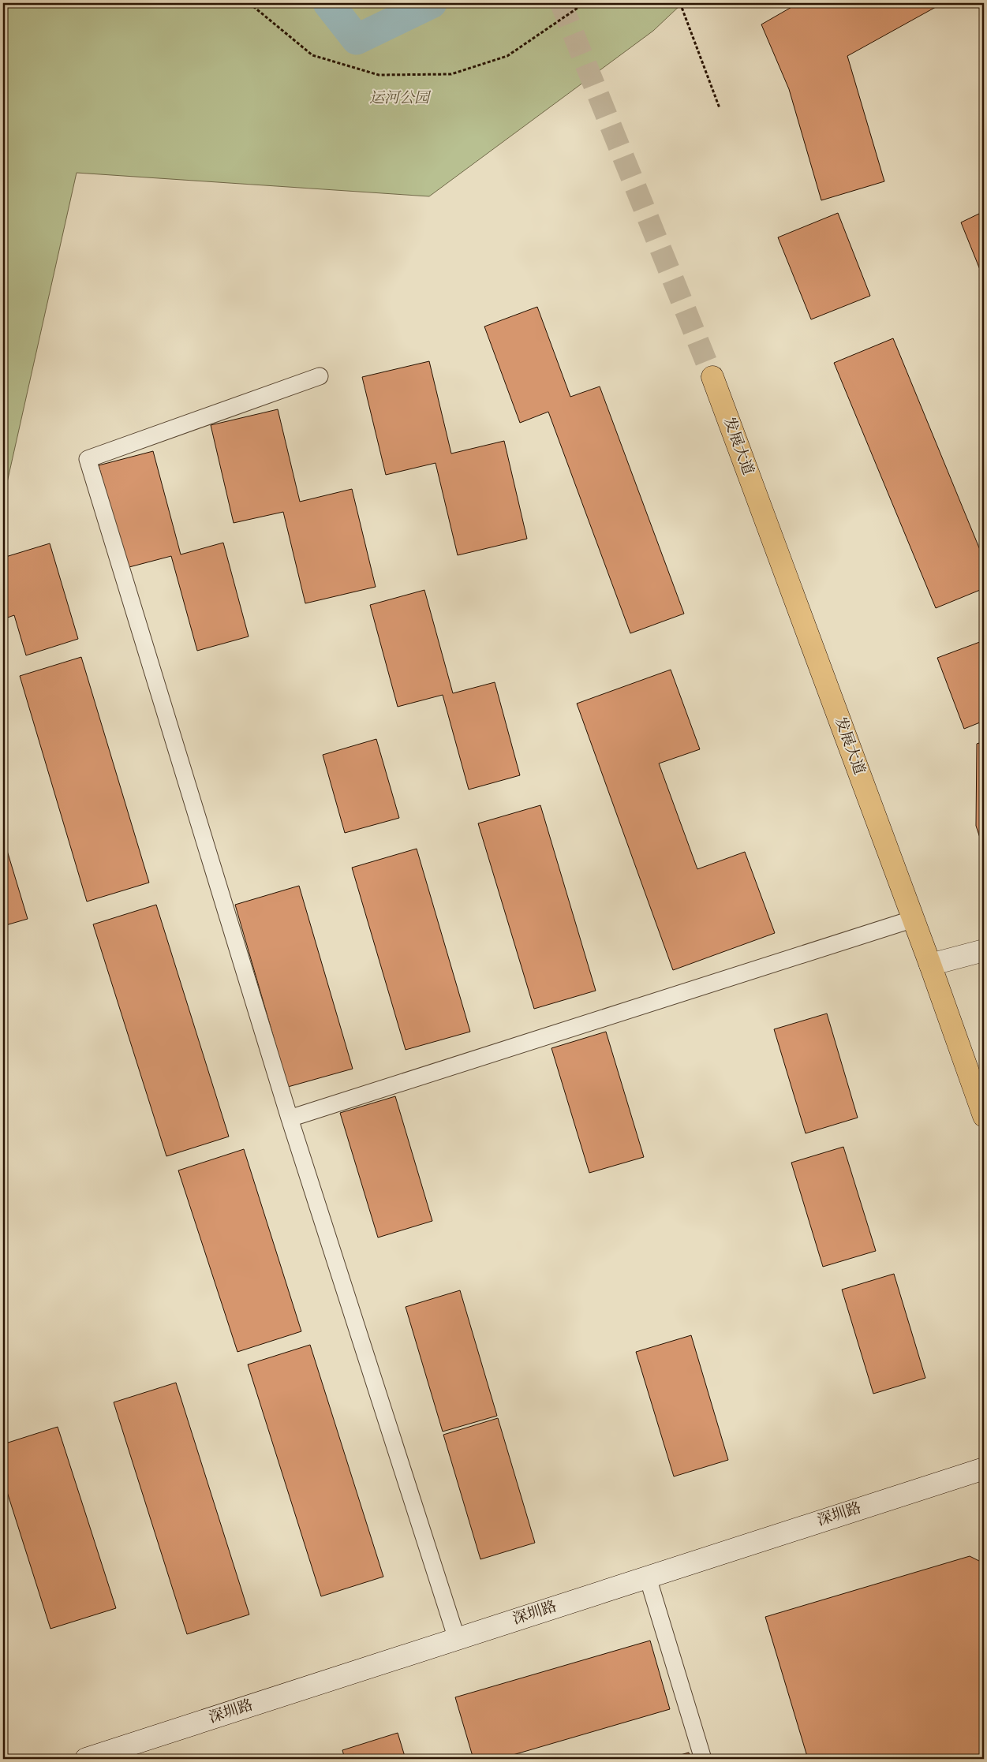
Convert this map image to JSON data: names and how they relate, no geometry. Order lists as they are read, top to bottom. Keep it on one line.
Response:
{"streets":{"main road":["发展大道"],"street":["深圳路"]},"parks":["运河公园"]}
